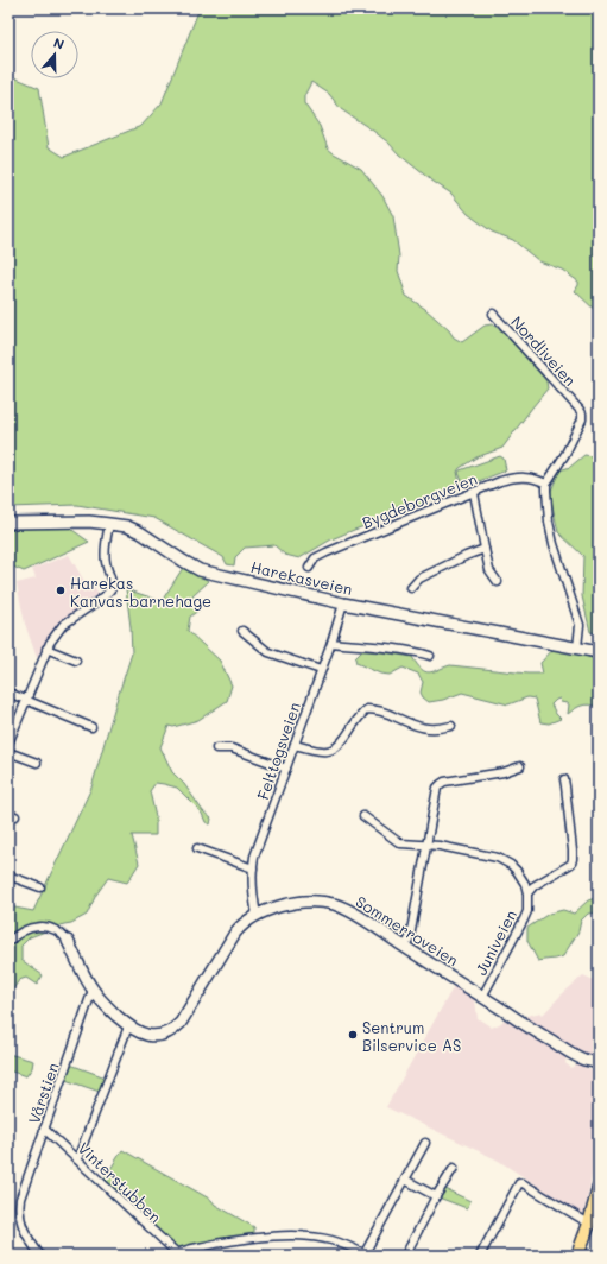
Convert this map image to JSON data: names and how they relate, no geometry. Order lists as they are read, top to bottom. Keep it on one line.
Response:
{"streets":{"street":["Nordliveien","Bygdeborgveien","Harekasveien","Felttogsveien","Sommerroveien","Juniveien","Vårstien","Vinterstubben"]},"crossings":[["Nordliveien","Bygdeborgveien"],["Harekasveien","Felttogsveien"],["Felttogsveien","Sommerroveien"],["Sommerroveien","Juniveien"],["Sommerroveien","Vårstien"],["Vårstien","Vinterstubben"]],"places":["Harekas Kanvas-barnehage","Sentrum Bilservice AS"],"north":"top"}
